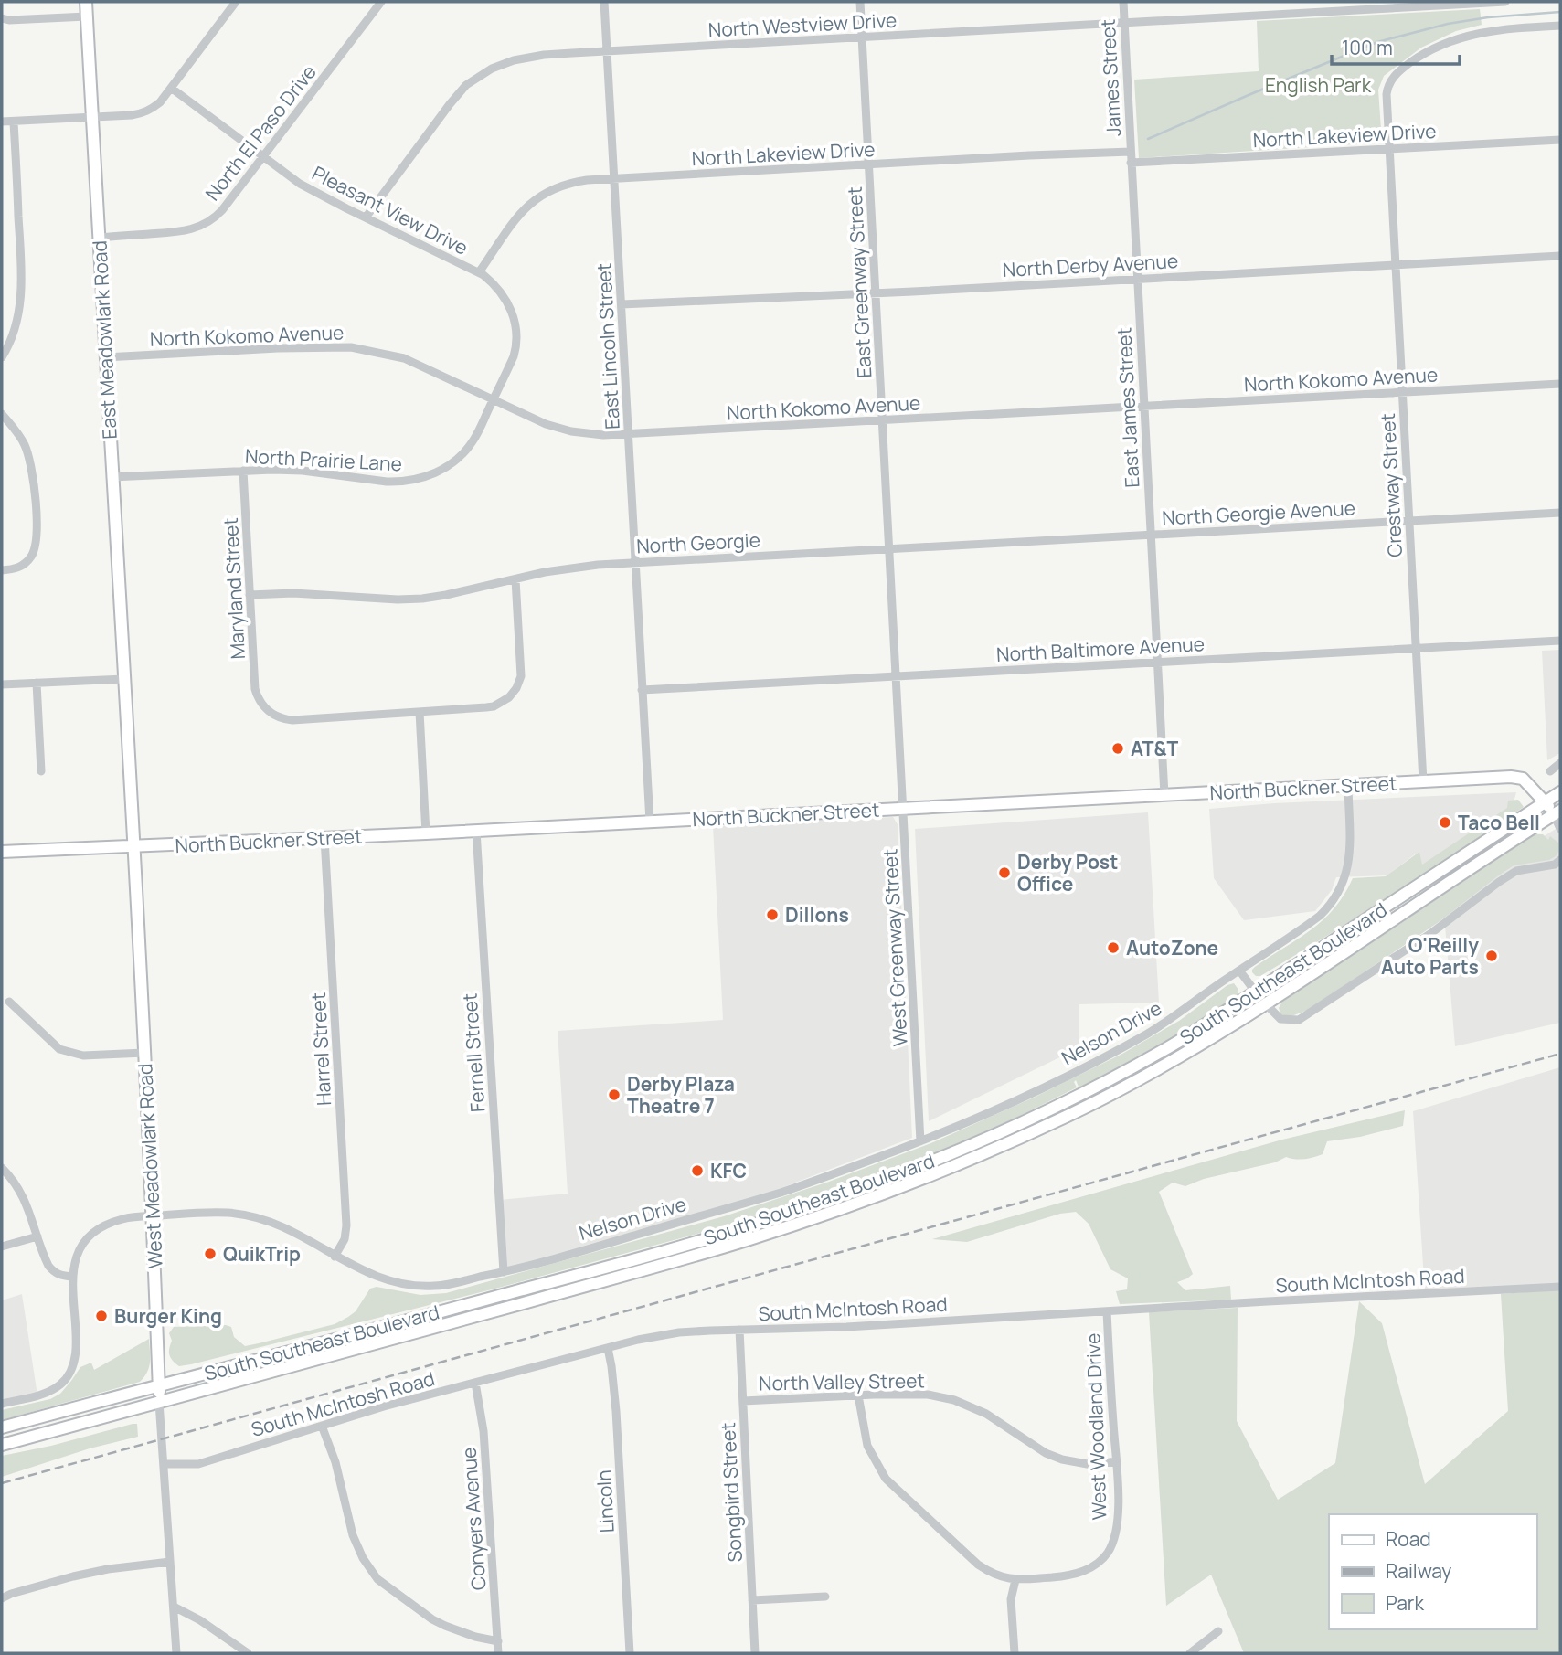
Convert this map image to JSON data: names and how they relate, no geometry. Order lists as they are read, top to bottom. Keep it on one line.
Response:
{"streets":{"main road":["East Meadowlark Road","North Buckner Street","South Southeast Boulevard","West Meadowlark Road"],"street":["North Westview Drive","James Street","North El Paso Drive","North Lakeview Drive","Pleasant View Drive","North Derby Avenue","East Greenway Street","North Kokomo Avenue","East Lincoln Street","East James Street","North Prairie Lane","Crestway Street","North Georgie Avenue","North Georgie","Maryland Street","North Baltimore Avenue","West Greenway Street","Nelson Drive","Harrel Street","Fernell Street","South McIntosh Road","North Valley Street","West Woodland Drive","Songbird Street","Lincoln","Conyers Avenue"]},"crossings":[["North Westview Drive","James Street"],["North Westview Drive","Pleasant View Drive"],["North Westview Drive","East Greenway Street"],["North Westview Drive","East Lincoln Street"],["James Street","North Lakeview Drive"],["James Street","East James Street"],["North El Paso Drive","Pleasant View Drive"],["North El Paso Drive","East Meadowlark Road"],["North Lakeview Drive","Pleasant View Drive"],["North Lakeview Drive","East Greenway Street"],["North Lakeview Drive","East Lincoln Street"],["North Lakeview Drive","East James Street"],["North Lakeview Drive","Crestway Street"],["Pleasant View Drive","North Kokomo Avenue"],["Pleasant View Drive","North Prairie Lane"],["North Derby Avenue","East Greenway Street"],["North Derby Avenue","East Lincoln Street"],["North Derby Avenue","East James Street"],["North Derby Avenue","Crestway Street"],["East Greenway Street","North Kokomo Avenue"],["East Greenway Street","North Georgie"],["East Greenway Street","North Baltimore Avenue"],["East Greenway Street","West Greenway Street"],["North Kokomo Avenue","East Meadowlark Road"],["North Kokomo Avenue","East Lincoln Street"],["North Kokomo Avenue","East James Street"],["North Kokomo Avenue","North Prairie Lane"],["North Kokomo Avenue","Crestway Street"],["East Meadowlark Road","North Prairie Lane"],["East Meadowlark Road","West Meadowlark Road"],["East Lincoln Street","North Georgie"],["East Lincoln Street","North Baltimore Avenue"],["East Lincoln Street","North Buckner Street"],["East James Street","North Georgie Avenue"],["East James Street","North Georgie"],["East James Street","North Baltimore Avenue"],["East James Street","North Buckner Street"],["North Prairie Lane","Maryland Street"],["Crestway Street","North Georgie Avenue"],["Crestway Street","North Baltimore Avenue"],["Crestway Street","North Buckner Street"],["North Georgie Avenue","North Georgie"],["North Georgie","Maryland Street"],["North Baltimore Avenue","West Greenway Street"],["North Buckner Street","West Greenway Street"],["North Buckner Street","South Southeast Boulevard"],["North Buckner Street","Nelson Drive"],["North Buckner Street","Harrel Street"],["North Buckner Street","Fernell Street"],["North Buckner Street","West Meadowlark Road"],["West Greenway Street","Nelson Drive"],["South Southeast Boulevard","West Meadowlark Road"],["Nelson Drive","Harrel Street"],["Nelson Drive","Fernell Street"],["Nelson Drive","West Meadowlark Road"],["West Meadowlark Road","South McIntosh Road"],["South McIntosh Road","West Woodland Drive"],["South McIntosh Road","Songbird Street"],["South McIntosh Road","Lincoln"],["South McIntosh Road","Conyers Avenue"],["North Valley Street","West Woodland Drive"],["North Valley Street","Songbird Street"]],"parks":["English Park"],"places":["AT&T","Taco Bell","Derby Post Office","Dillons","AutoZone","O'Reilly Auto Parts","Derby Plaza Theatre 7","KFC","QuikTrip","Burger King"],"legend":["Road","Railway","Park"],"scale_bar":"100 m"}
